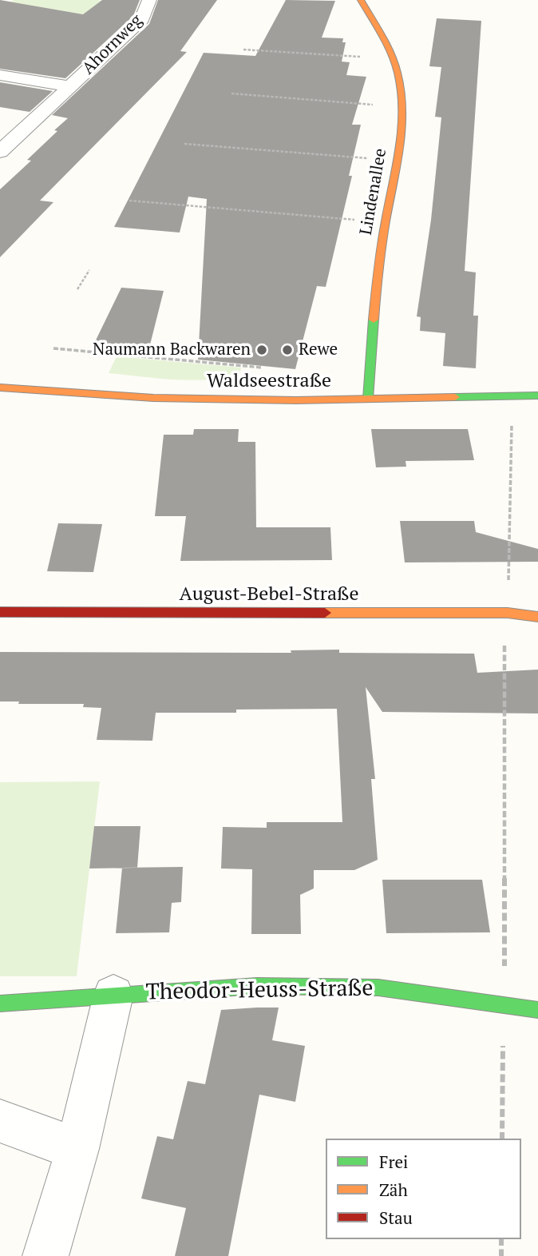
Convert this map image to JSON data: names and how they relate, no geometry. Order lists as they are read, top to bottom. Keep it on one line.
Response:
{"streets":{"street":["Ahornweg","Lindenallee","Waldseestraße","August-Bebel-Straße","Theodor-Heuss-Straße"]},"crossings":[["Lindenallee","Waldseestraße"]],"places":["Naumann Backwaren","Rewe"],"legend":["Frei","Zäh","Stau"]}
